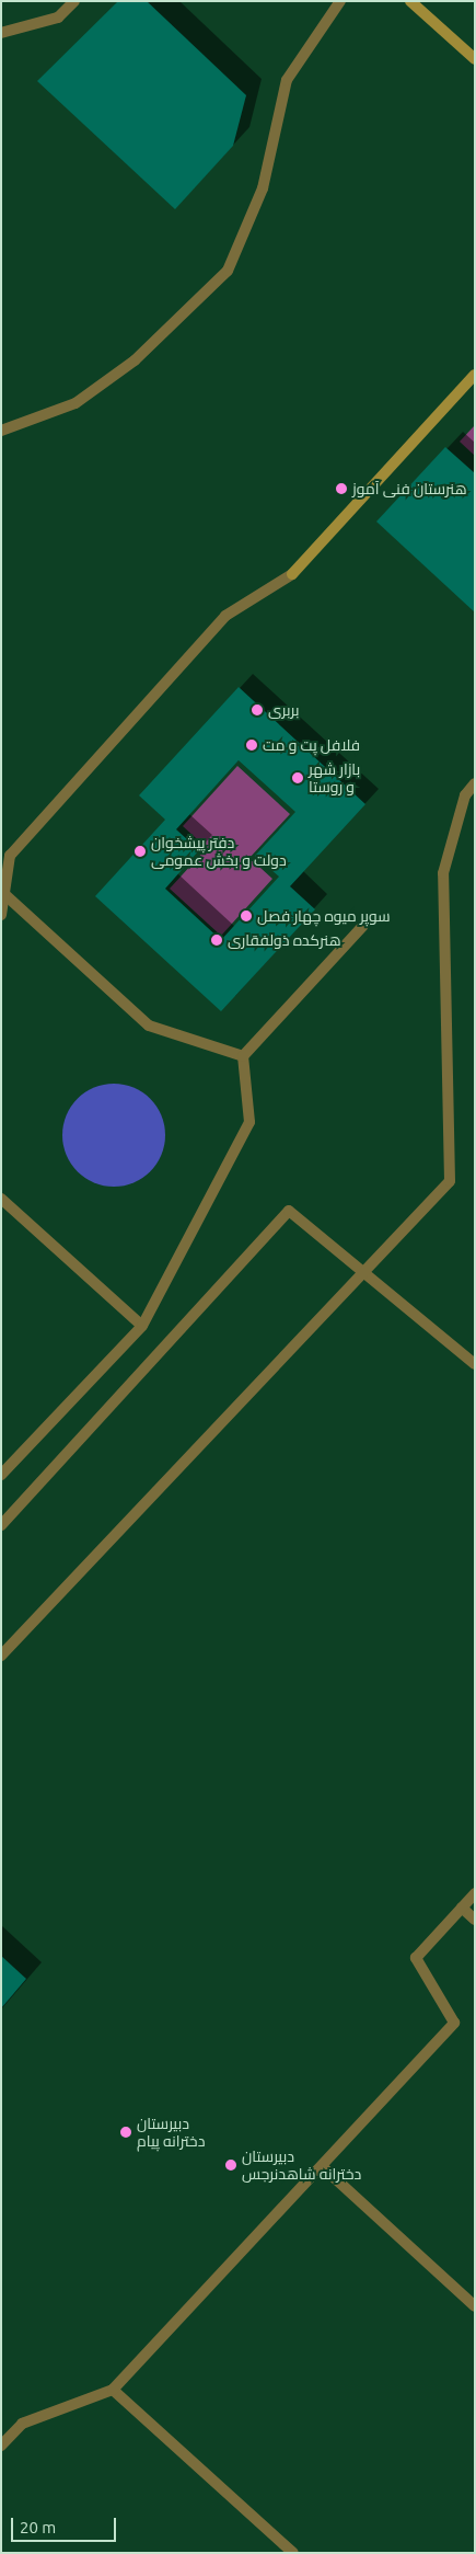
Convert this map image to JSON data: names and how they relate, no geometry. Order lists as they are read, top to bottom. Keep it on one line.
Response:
{"places":["هنرستان فنی آموز","بربری","فلافل پت و مت","بازار شهر و روستا","دفتر پیشخوان دولت و بخش عمومی","سوپر میوه چهار فصل","هنرکده ذولفقاری","دبیرستان دخترانه پیام","دبیرستان دخترانه شاهدنرجس"],"scale_bar":"20 m"}
